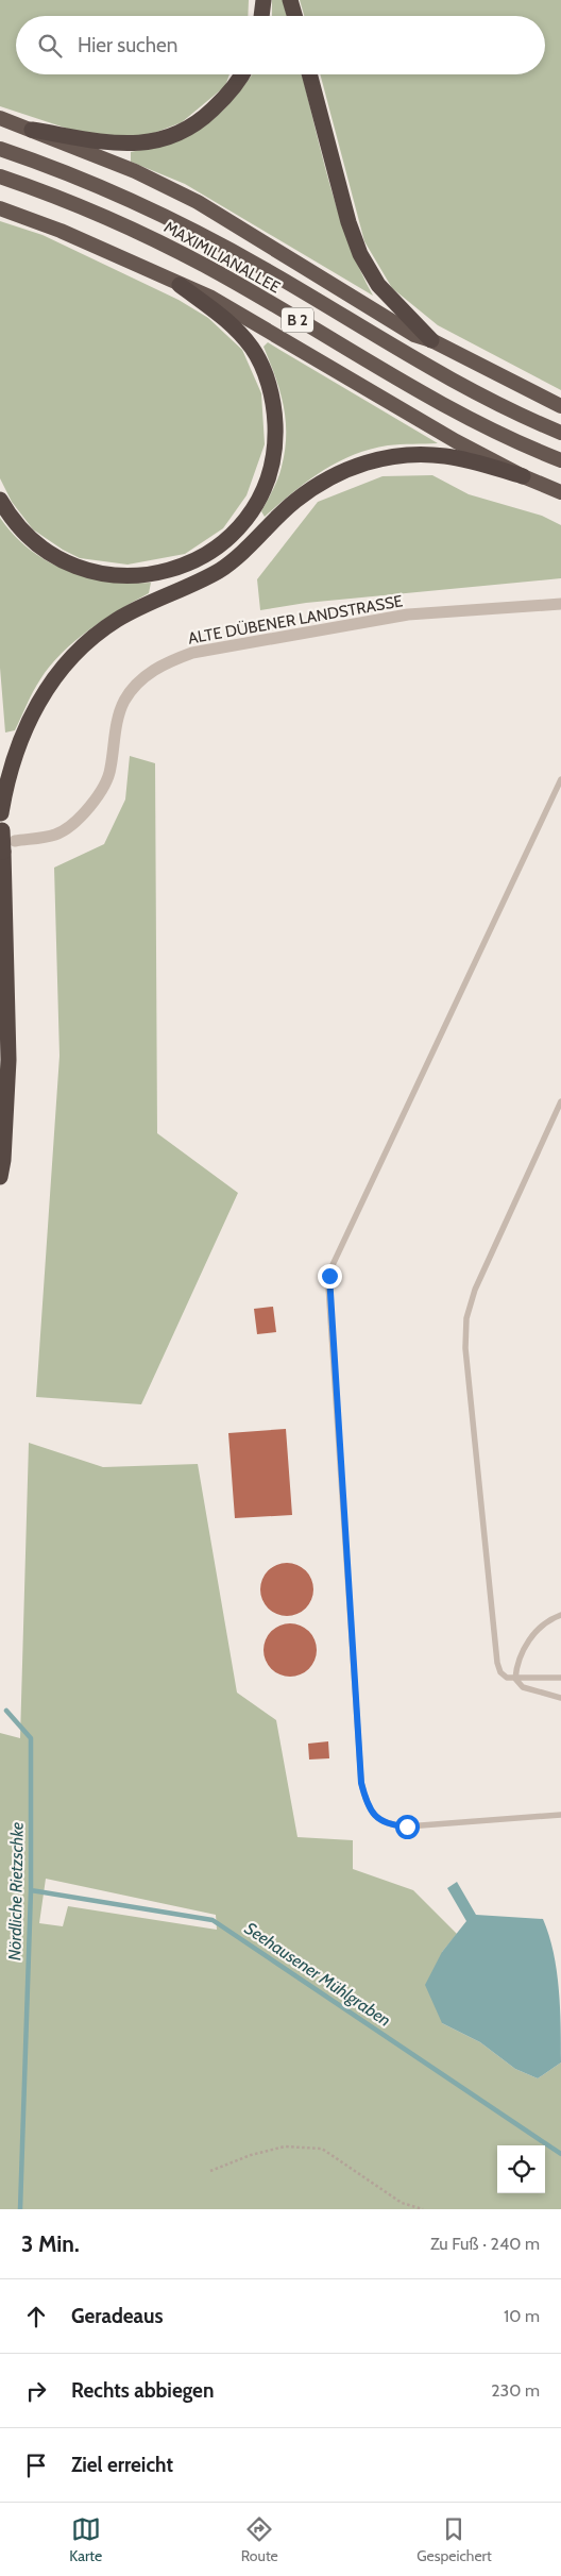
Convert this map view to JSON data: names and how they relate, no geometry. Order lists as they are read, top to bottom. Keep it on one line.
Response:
{"streets":{"highway":["MAXIMILIANALLEE","B 2"],"street":["ALTE DÜBENER LANDSTRASSE"]},"water":["Nördliche Rietzschke","Seehausener Mühlgraben"],"page":{"search":"Hier suchen","heading":["3 Min.","Zu Fuß · 240 m"],"list":[["Geradeaus","10 m"],["Rechts abbiegen","230 m"],"Ziel erreicht"],"nav":["Karte","Route","Gespeichert"]}}
